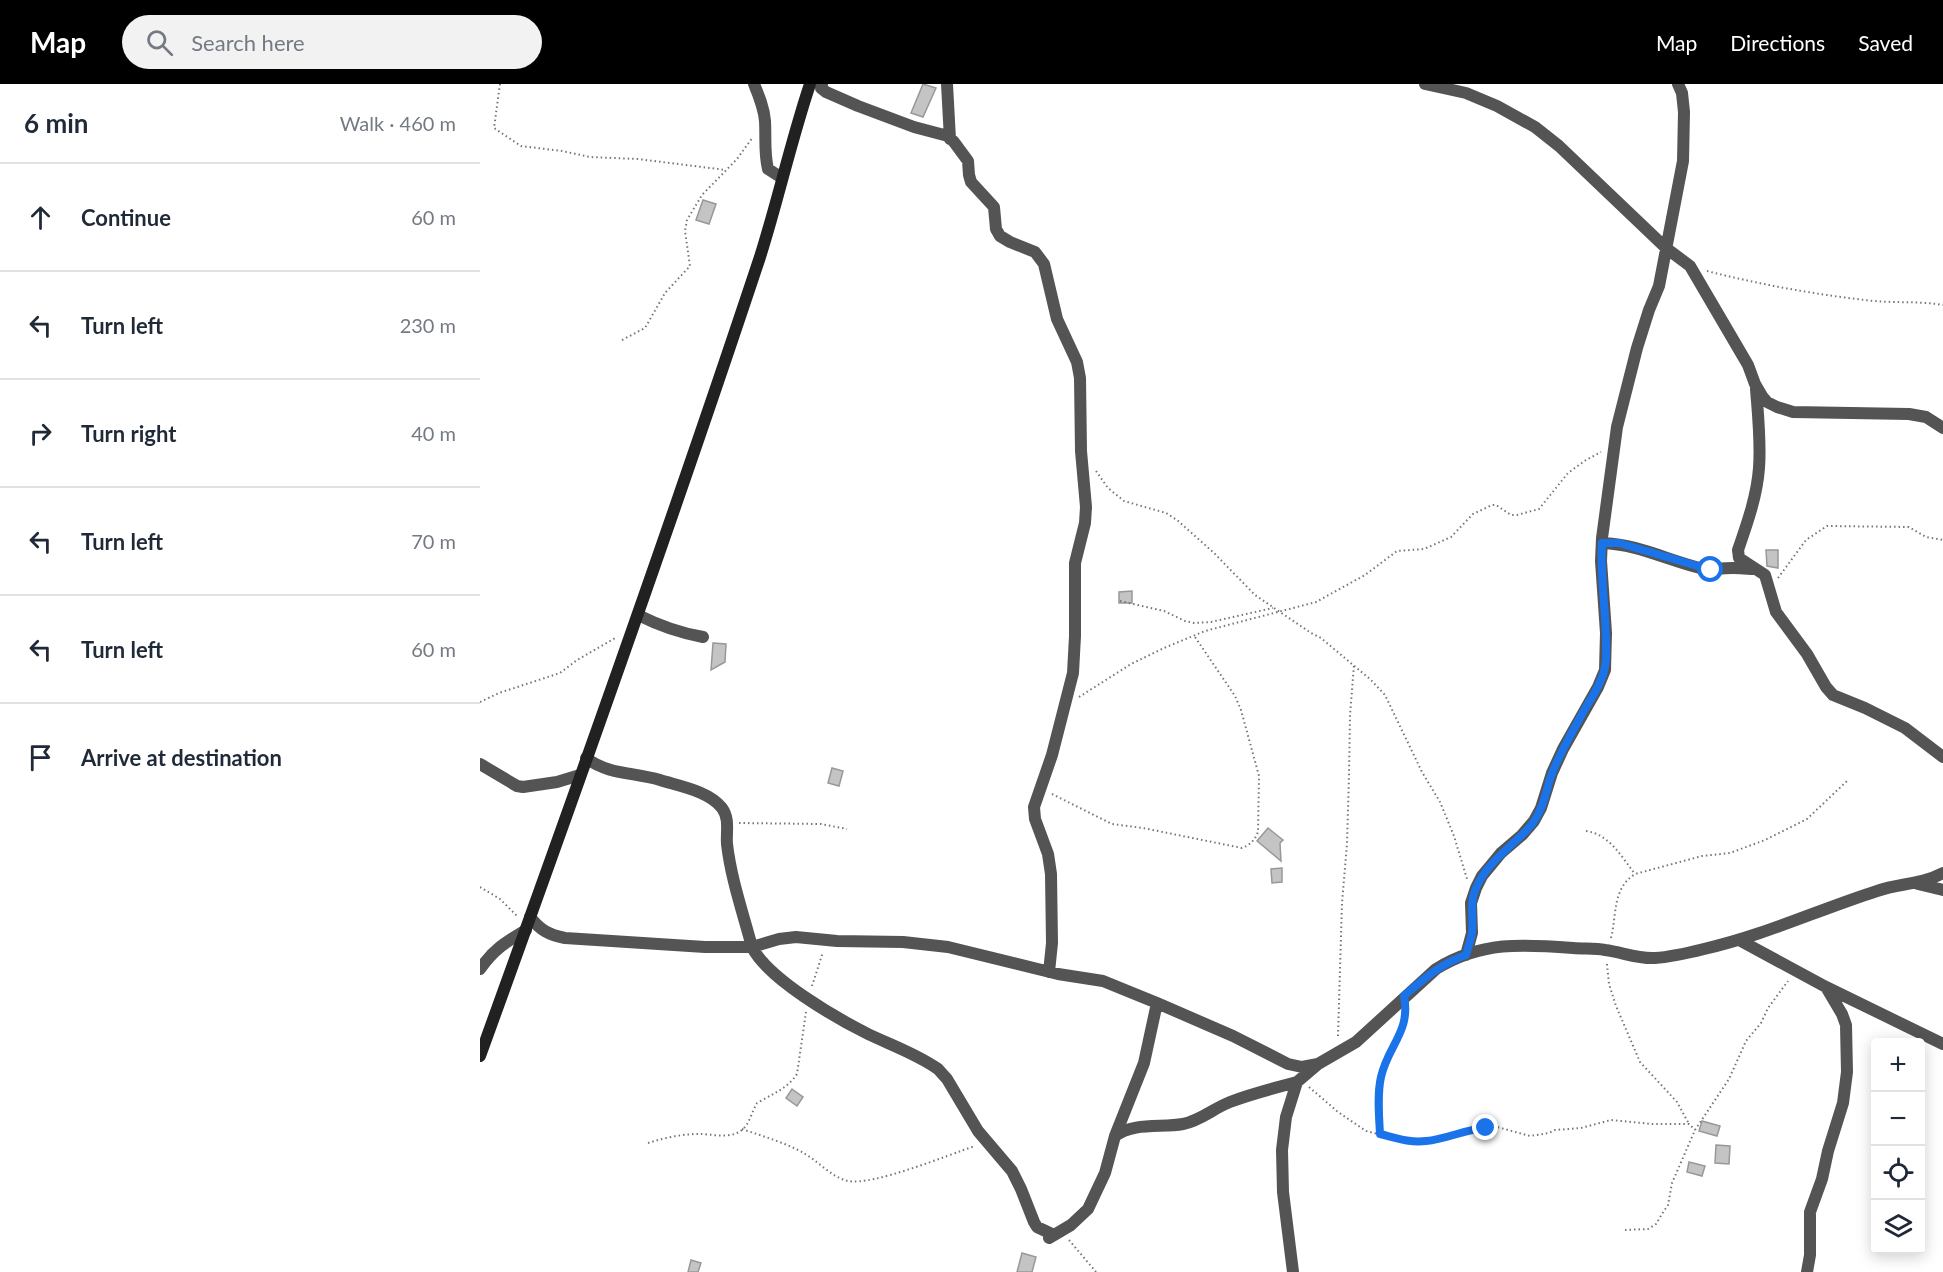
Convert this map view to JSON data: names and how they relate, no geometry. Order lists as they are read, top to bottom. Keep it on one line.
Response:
{"page":{"header":"Map","search":"Search here","nav":["Map","Directions","Saved"],"heading":["6 min","Walk · 460 m"],"list":[["Continue","60 m"],["Turn left","230 m"],["Turn right","40 m"],["Turn left","70 m"],["Turn left","60 m"],"Arrive at destination"],"map_buttons":["+","−"]}}
